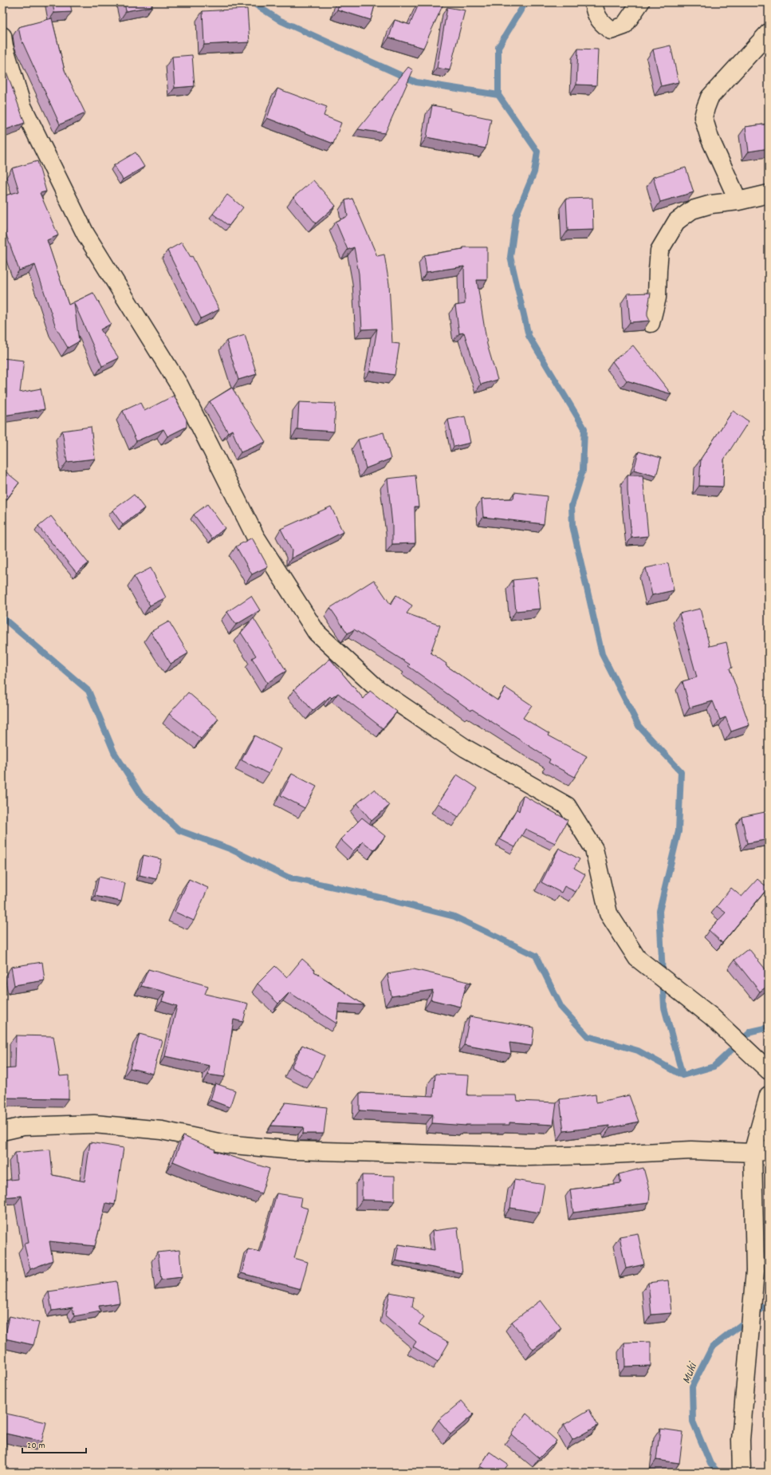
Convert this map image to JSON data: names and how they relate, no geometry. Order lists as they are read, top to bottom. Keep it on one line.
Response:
{"water":["Muki"],"scale_bar":"20 m"}
